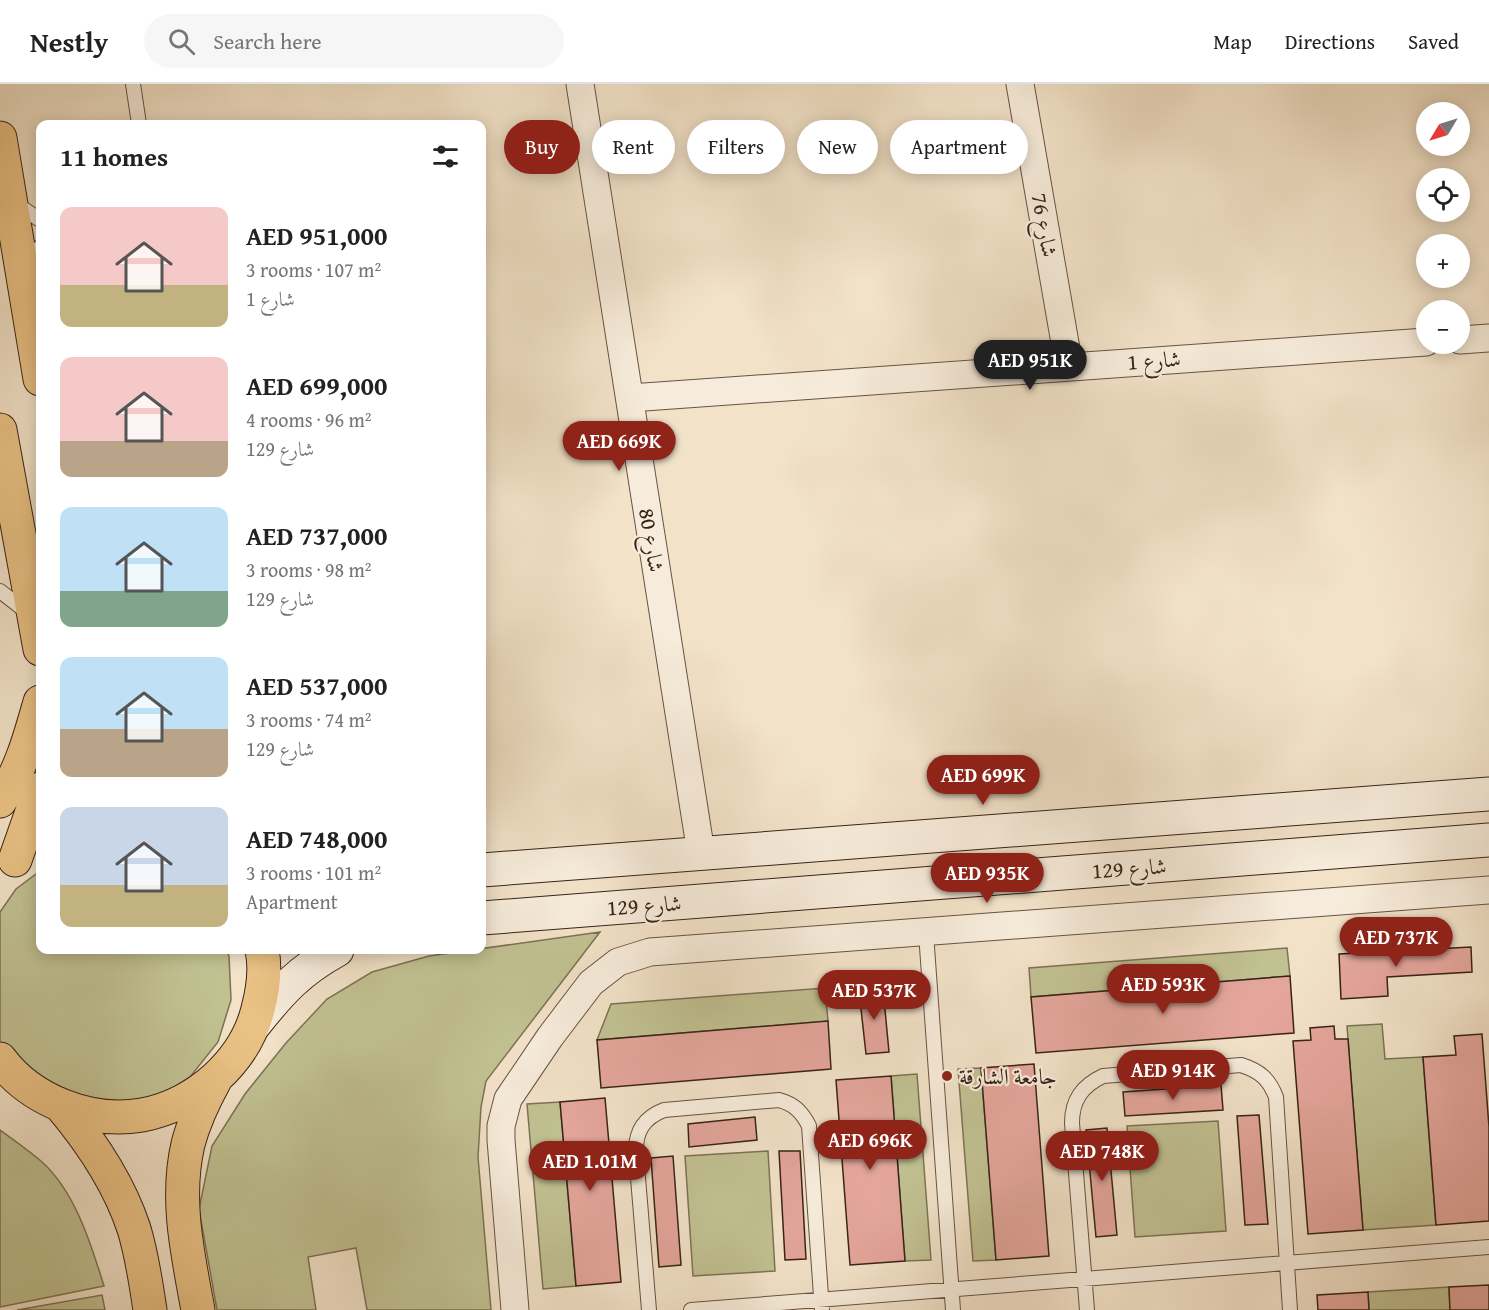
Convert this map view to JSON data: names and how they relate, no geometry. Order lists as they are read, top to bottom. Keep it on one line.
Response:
{"streets":{"street":["شارع 76","شارع 1","شارع 80","شارع 129"]},"crossings":[["شارع 76","شارع 1"],["شارع 1","شارع 80"],["شارع 80","شارع 129"]],"places":["جامعة الشارقة"],"north":"bottom left","page":{"header":"Nestly","search":"Search here","nav":["Map","Directions","Saved"],"map_buttons":["+","−"],"chip":["Buy","Rent","Filters","New","Apartment"],"heading":"11 homes","list":[{"name":"AED 951,000","note":"3 rooms · 107 m² · شارع 1"},{"name":"AED 699,000","note":"4 rooms · 96 m² · شارع 129"},{"name":"AED 737,000","note":"3 rooms · 98 m² · شارع 129"},{"name":"AED 537,000","note":"3 rooms · 74 m² · شارع 129"},{"name":"AED 748,000","note":"3 rooms · 101 m² · Apartment"}],"price":["AED 951K","AED 669K","AED 699K","AED 935K","AED 737K","AED 593K","AED 537K","AED 914K","AED 696K","AED 748K","AED 1.01M"]}}
